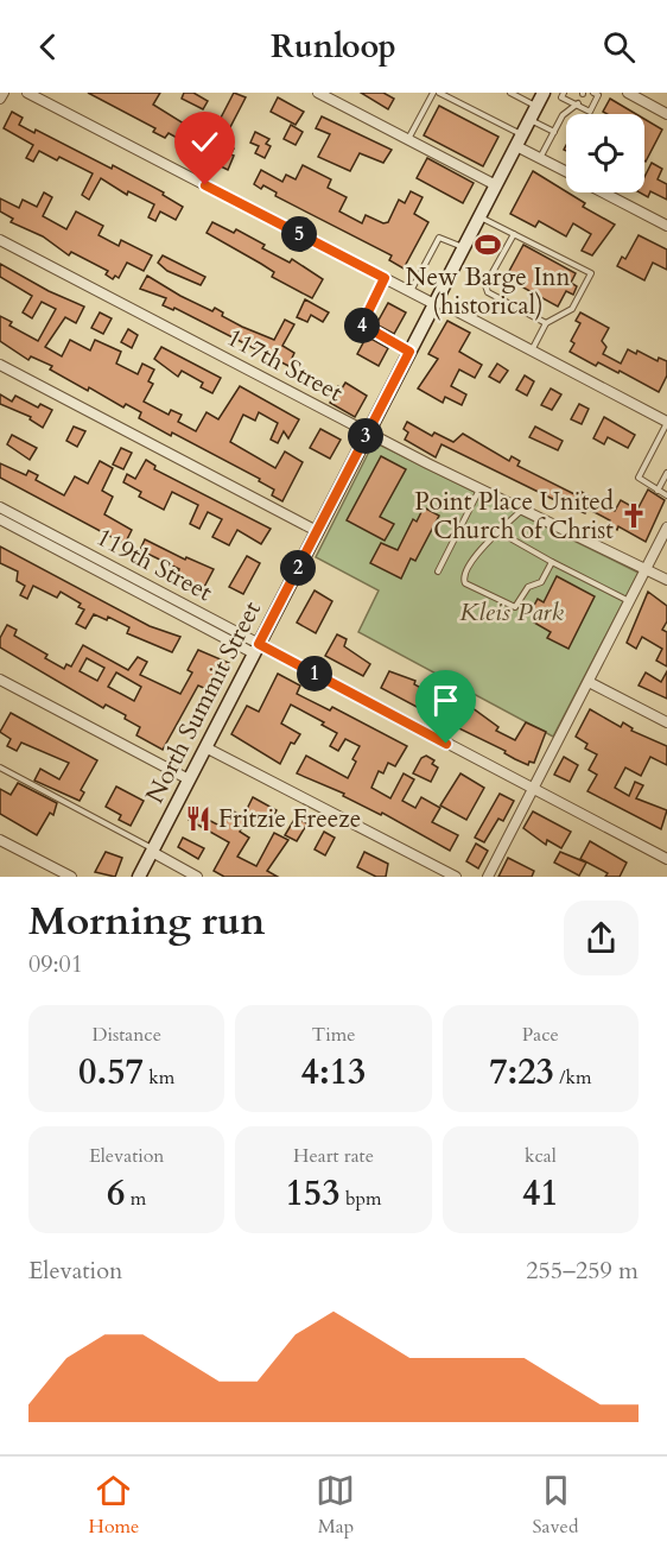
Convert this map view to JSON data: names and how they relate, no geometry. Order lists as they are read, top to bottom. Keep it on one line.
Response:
{"streets":{"main road":["North Summit Street"],"street":["117th Street","119th Street"]},"crossings":[["117th Street","North Summit Street"],["119th Street","North Summit Street"]],"parks":["Kleis Park"],"places":{"sports":["New Barge Inn (historical)"],"church":["Point Place United Church of Christ"],"restaurant":["Fritzie Freeze"]},"page":{"header":"Runloop","pins":["5","4","3","2","1"],"heading":["Morning run","09:01"],"stats":[["Distance","0.57 km"],["Time","4:13"],["Pace","7:23 /km"],["Elevation","6 m"],["Heart rate","153 bpm"],["kcal","41"]],"chart":["Elevation","255–259 m"],"tabs":["Home","Map","Saved"]}}
